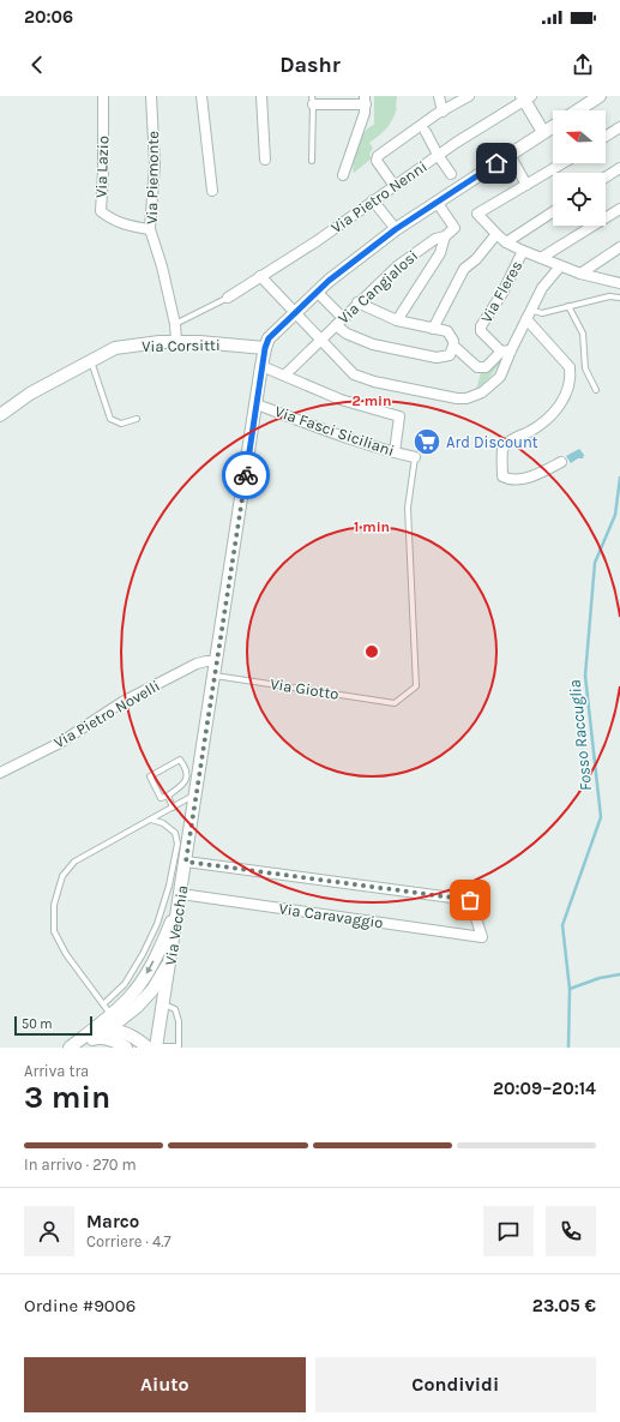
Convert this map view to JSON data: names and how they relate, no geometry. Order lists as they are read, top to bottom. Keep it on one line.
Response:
{"streets":{"street":["Via Lazio","Via Piemonte","Via Pietro Nenni","Via Cangialosi","Via Fleres","Via Corsitti","Via Fasci Siciliani","Via Pietro Novelli","Via Caravaggio","Via Vecchia"],"lane":["Via Giotto"]},"crossings":[["Via Lazio","Via Piemonte"],["Via Piemonte","Via Corsitti"],["Via Corsitti","Via Vecchia"],["Via Fasci Siciliani","Via Giotto"],["Via Fasci Siciliani","Via Vecchia"],["Via Giotto","Via Vecchia"],["Via Pietro Novelli","Via Vecchia"],["Via Caravaggio","Via Vecchia"]],"water":["Fosso Raccuglia"],"places":{"supermarket":["Ard Discount"]},"scale_bar":"50 m","north":"left","page":{"status":"20:06","header":"Dashr","scale":"50 m","heading":["3 min","Arriva tra","20:09–20:14"],"panel":["Marco","Corriere · 4.7","Ordine #9006","23.05 €"],"bar":"In arrivo · 270 m","buttons":["Aiuto","Condividi"]},"rings":["2 min","1 min"]}
